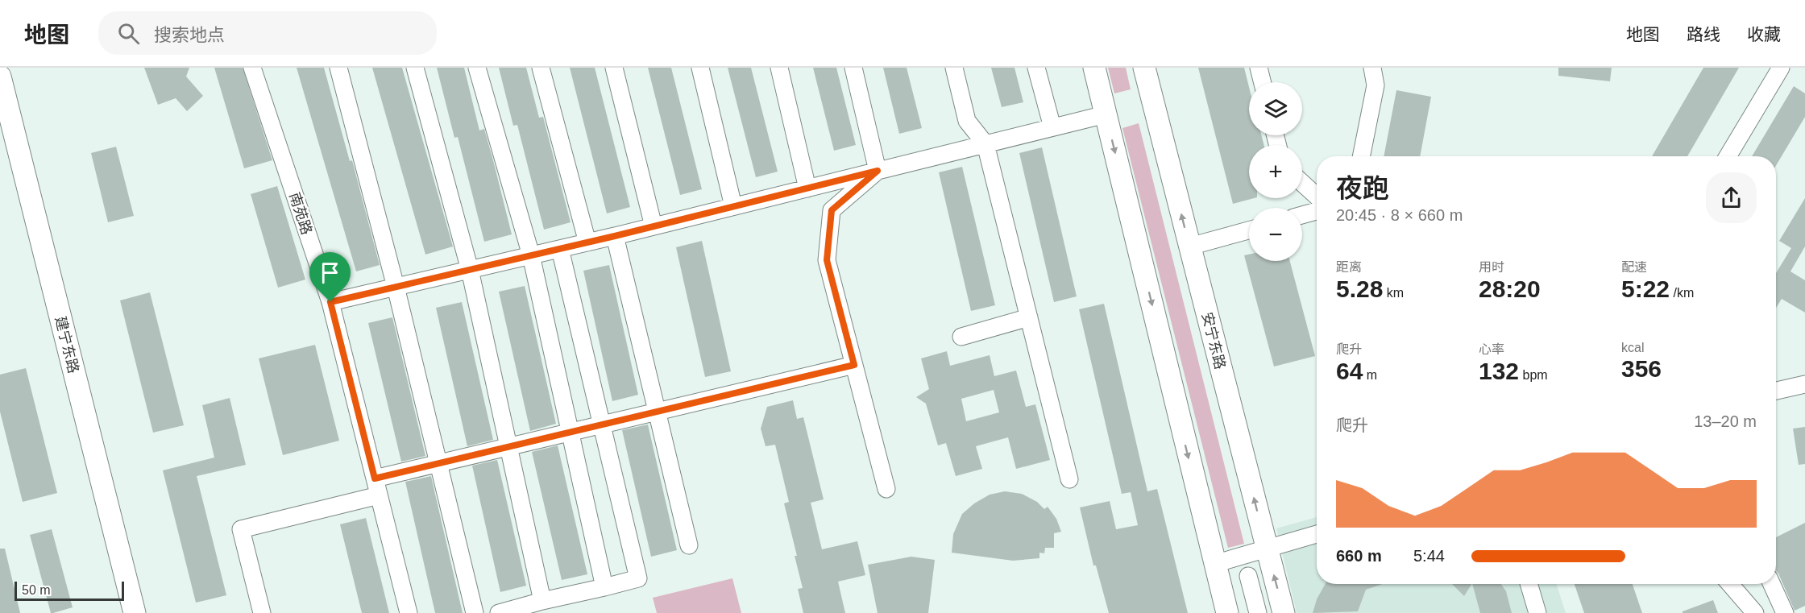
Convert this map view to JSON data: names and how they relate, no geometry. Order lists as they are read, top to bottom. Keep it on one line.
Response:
{"streets":{"main road":["安宁东路","建宁东路"],"street":["南苑路"]},"scale_bar":"50 m","page":{"header":"地图","search":"搜索地点","nav":["地图","路线","收藏"],"map_buttons":["+","−"],"heading":["夜跑","20:45 · 8 × 660 m"],"stats":[["距离","5.28 km"],["用时","28:20"],["配速","5:22 /km"],["爬升","64 m"],["心率","132 bpm"],["kcal","356"]],"chart":["爬升","13–20 m"],"list":[{"name":"660 m","note":"5:44"}],"scale":"50 m"}}
